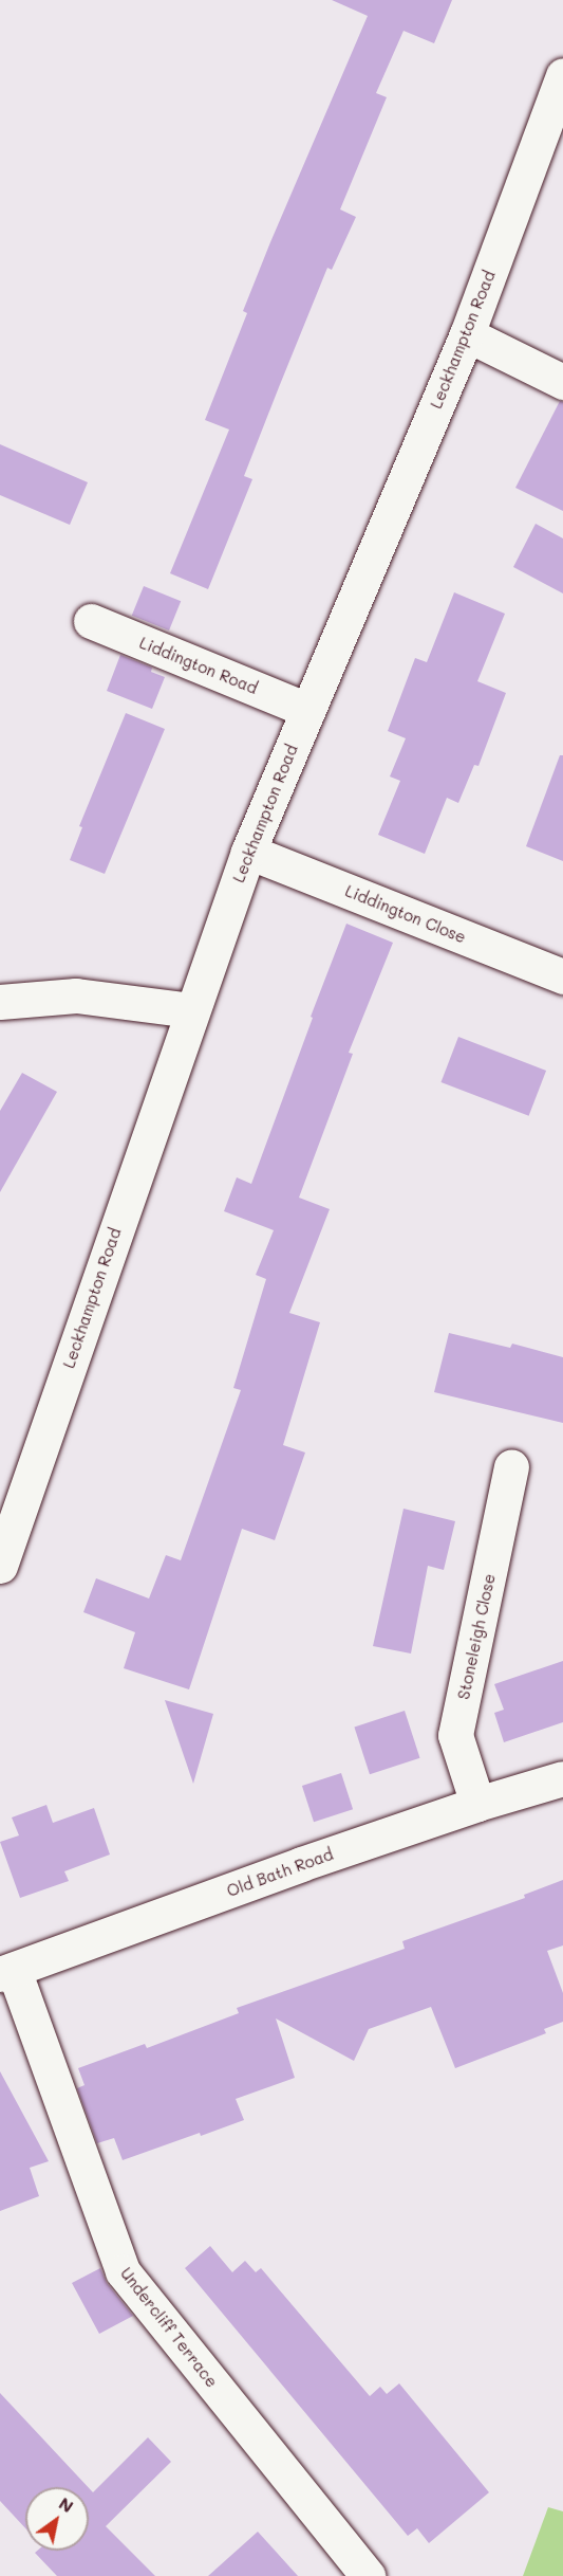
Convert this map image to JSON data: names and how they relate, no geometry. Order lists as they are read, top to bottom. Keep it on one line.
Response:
{"streets":{"street":["Leckhampton Road","Liddington Road","Liddington Close","Stoneleigh Close","Old Bath Road","Undercliff Terrace"]},"crossings":[["Leckhampton Road","Liddington Road"],["Leckhampton Road","Liddington Close"],["Stoneleigh Close","Old Bath Road"],["Old Bath Road","Undercliff Terrace"]],"north":"top right"}
